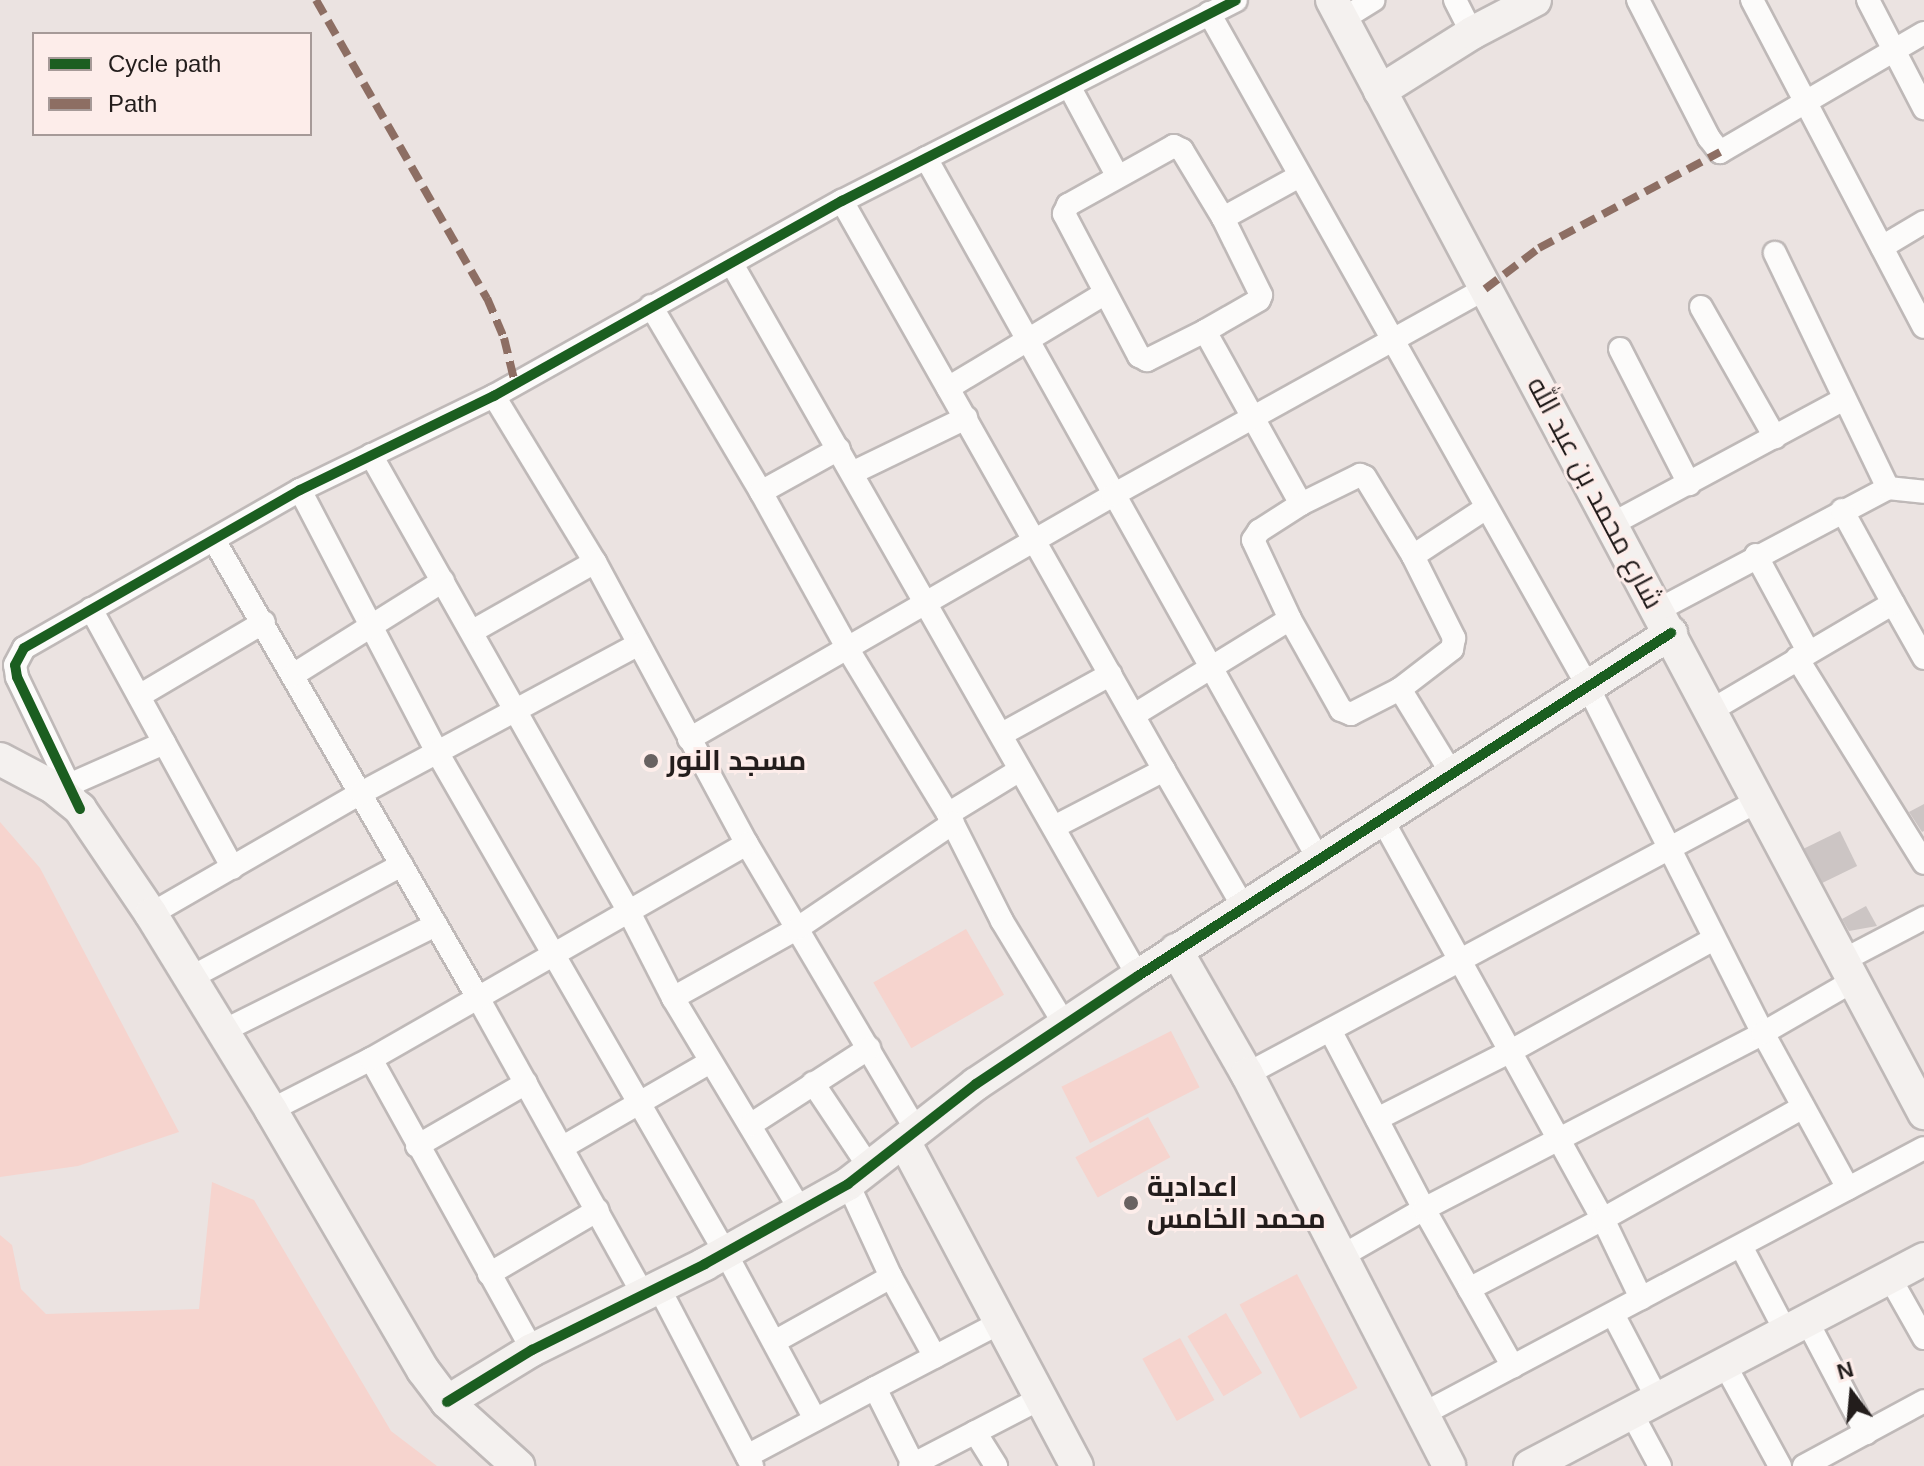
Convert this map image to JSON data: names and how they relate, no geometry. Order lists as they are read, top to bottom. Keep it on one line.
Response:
{"streets":{"street":["شارع محمد بن عبد الله"]},"places":["مسجد النور","اعدادية محمد الخامس"],"legend":["Cycle path","Path"],"north":"top"}
